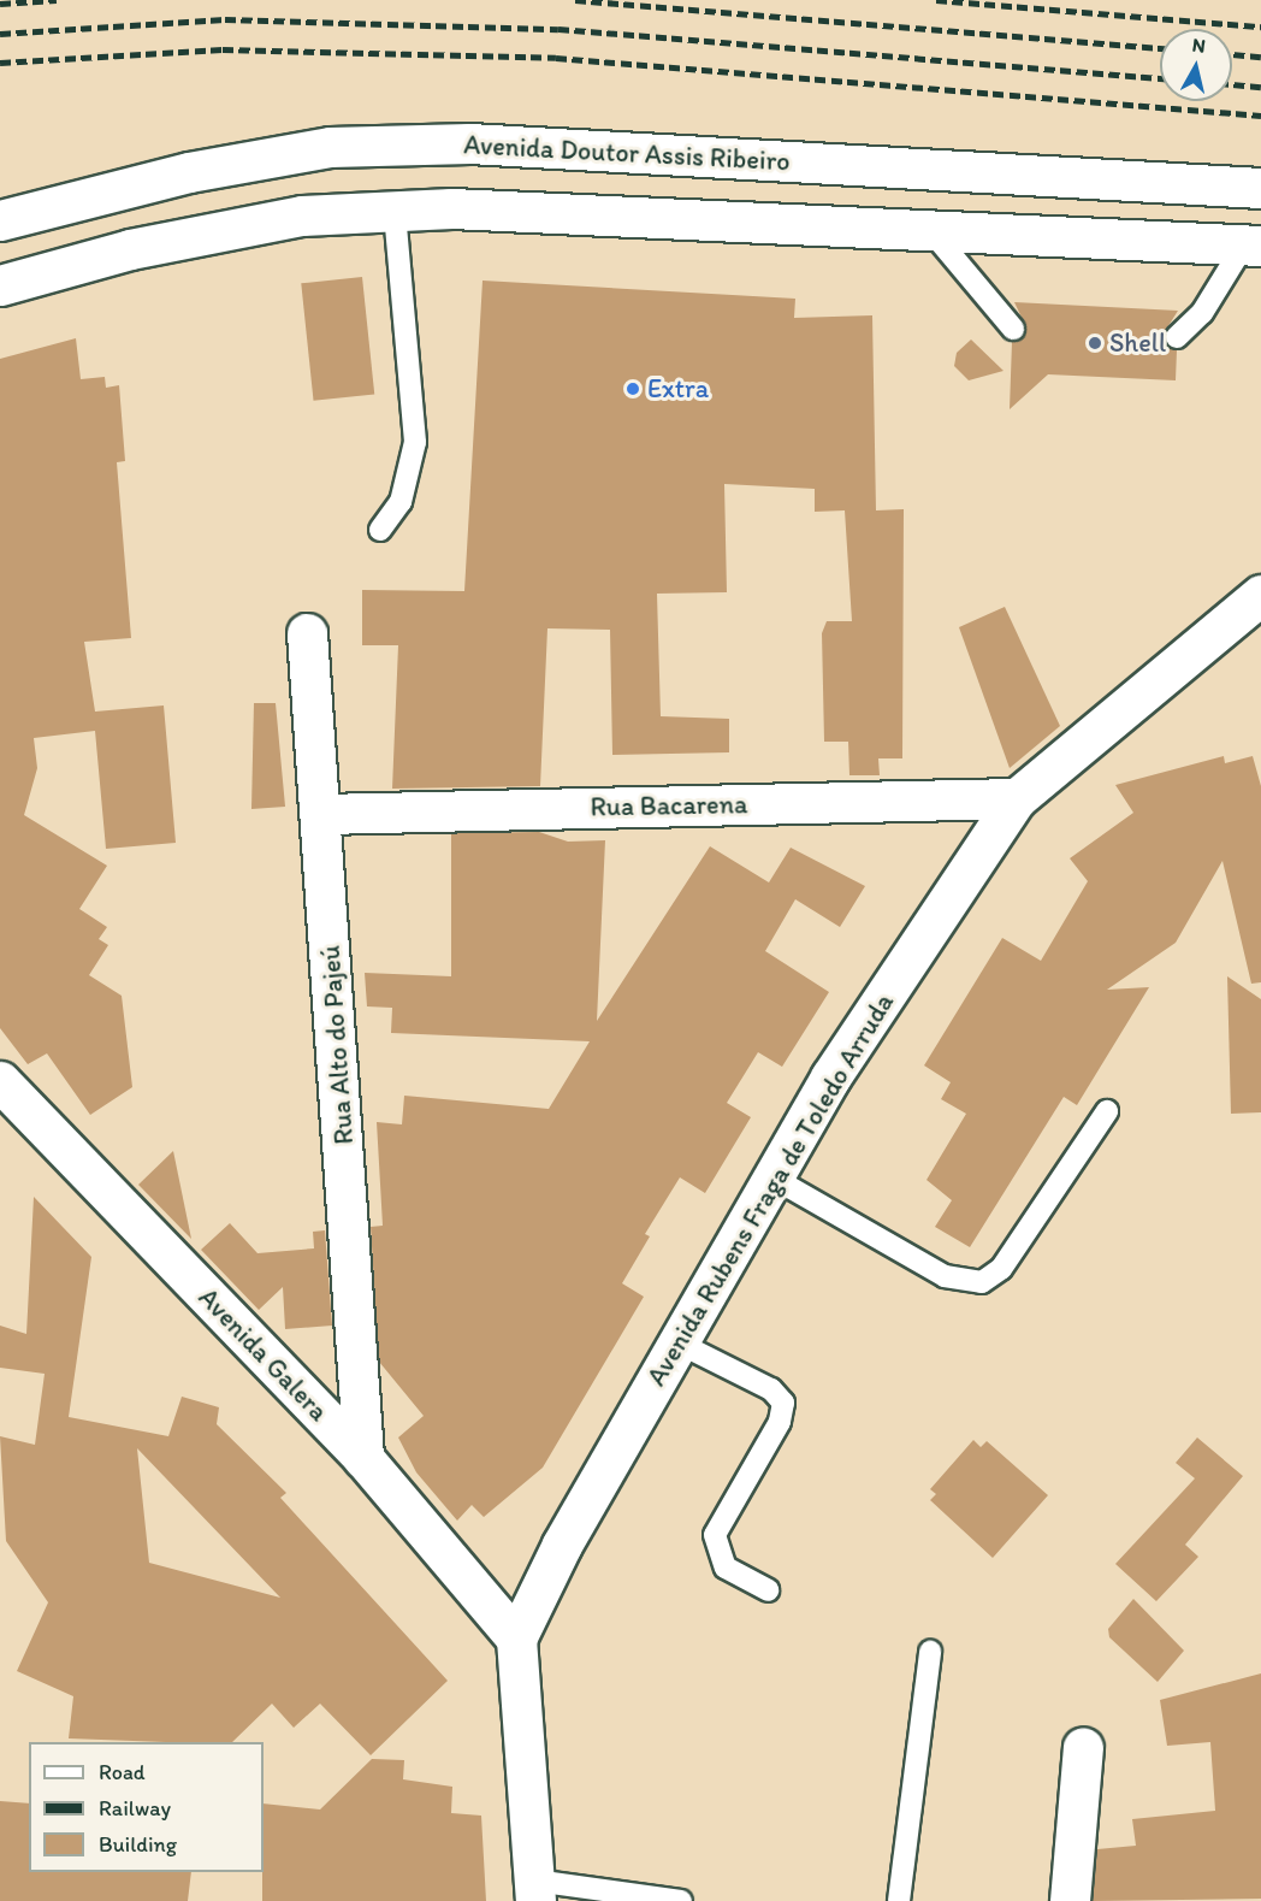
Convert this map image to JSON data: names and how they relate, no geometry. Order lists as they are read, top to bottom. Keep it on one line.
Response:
{"streets":{"street":["Avenida Doutor Assis Ribeiro","Rua Bacarena","Rua Alto do Pajeú","Avenida Rubens Fraga de Toledo Arruda","Avenida Galera"]},"crossings":[["Rua Bacarena","Rua Alto do Pajeú"],["Rua Bacarena","Avenida Rubens Fraga de Toledo Arruda"],["Rua Alto do Pajeú","Avenida Galera"],["Avenida Rubens Fraga de Toledo Arruda","Avenida Galera"]],"places":["Shell","Extra"],"legend":["Road","Railway","Building"],"north":"top"}
